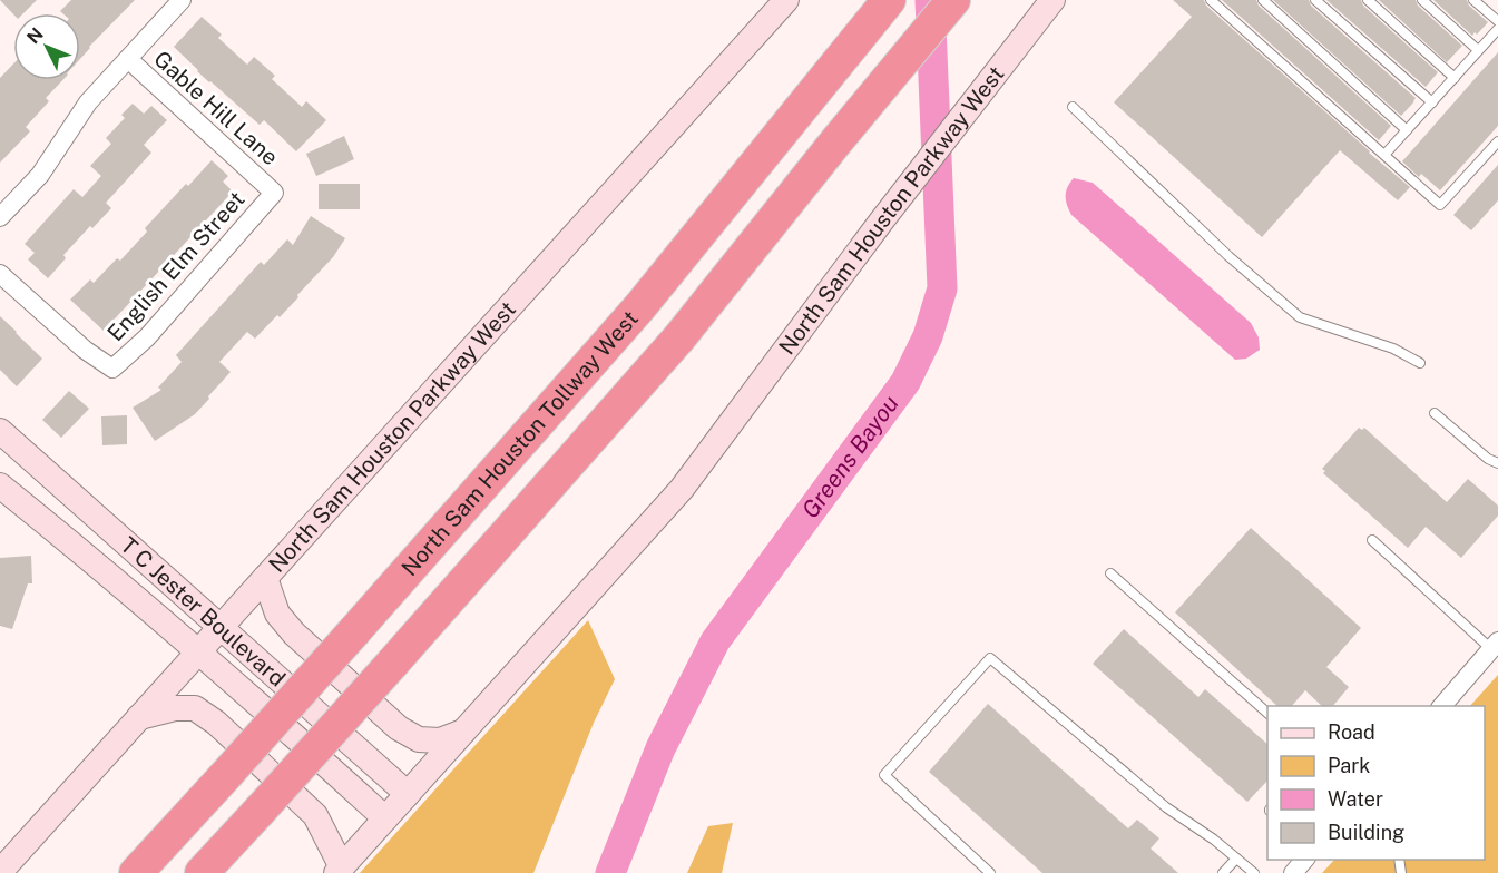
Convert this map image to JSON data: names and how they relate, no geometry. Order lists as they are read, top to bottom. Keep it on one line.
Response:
{"streets":{"highway":["North Sam Houston Tollway West"],"main road":["North Sam Houston Parkway West","T C Jester Boulevard"],"street":["Gable Hill Lane","English Elm Street"]},"crossings":[["Gable Hill Lane","English Elm Street"],["North Sam Houston Parkway West","T C Jester Boulevard"]],"water":["Greens Bayou"],"legend":["Road","Park","Water","Building"],"north":"top left"}
